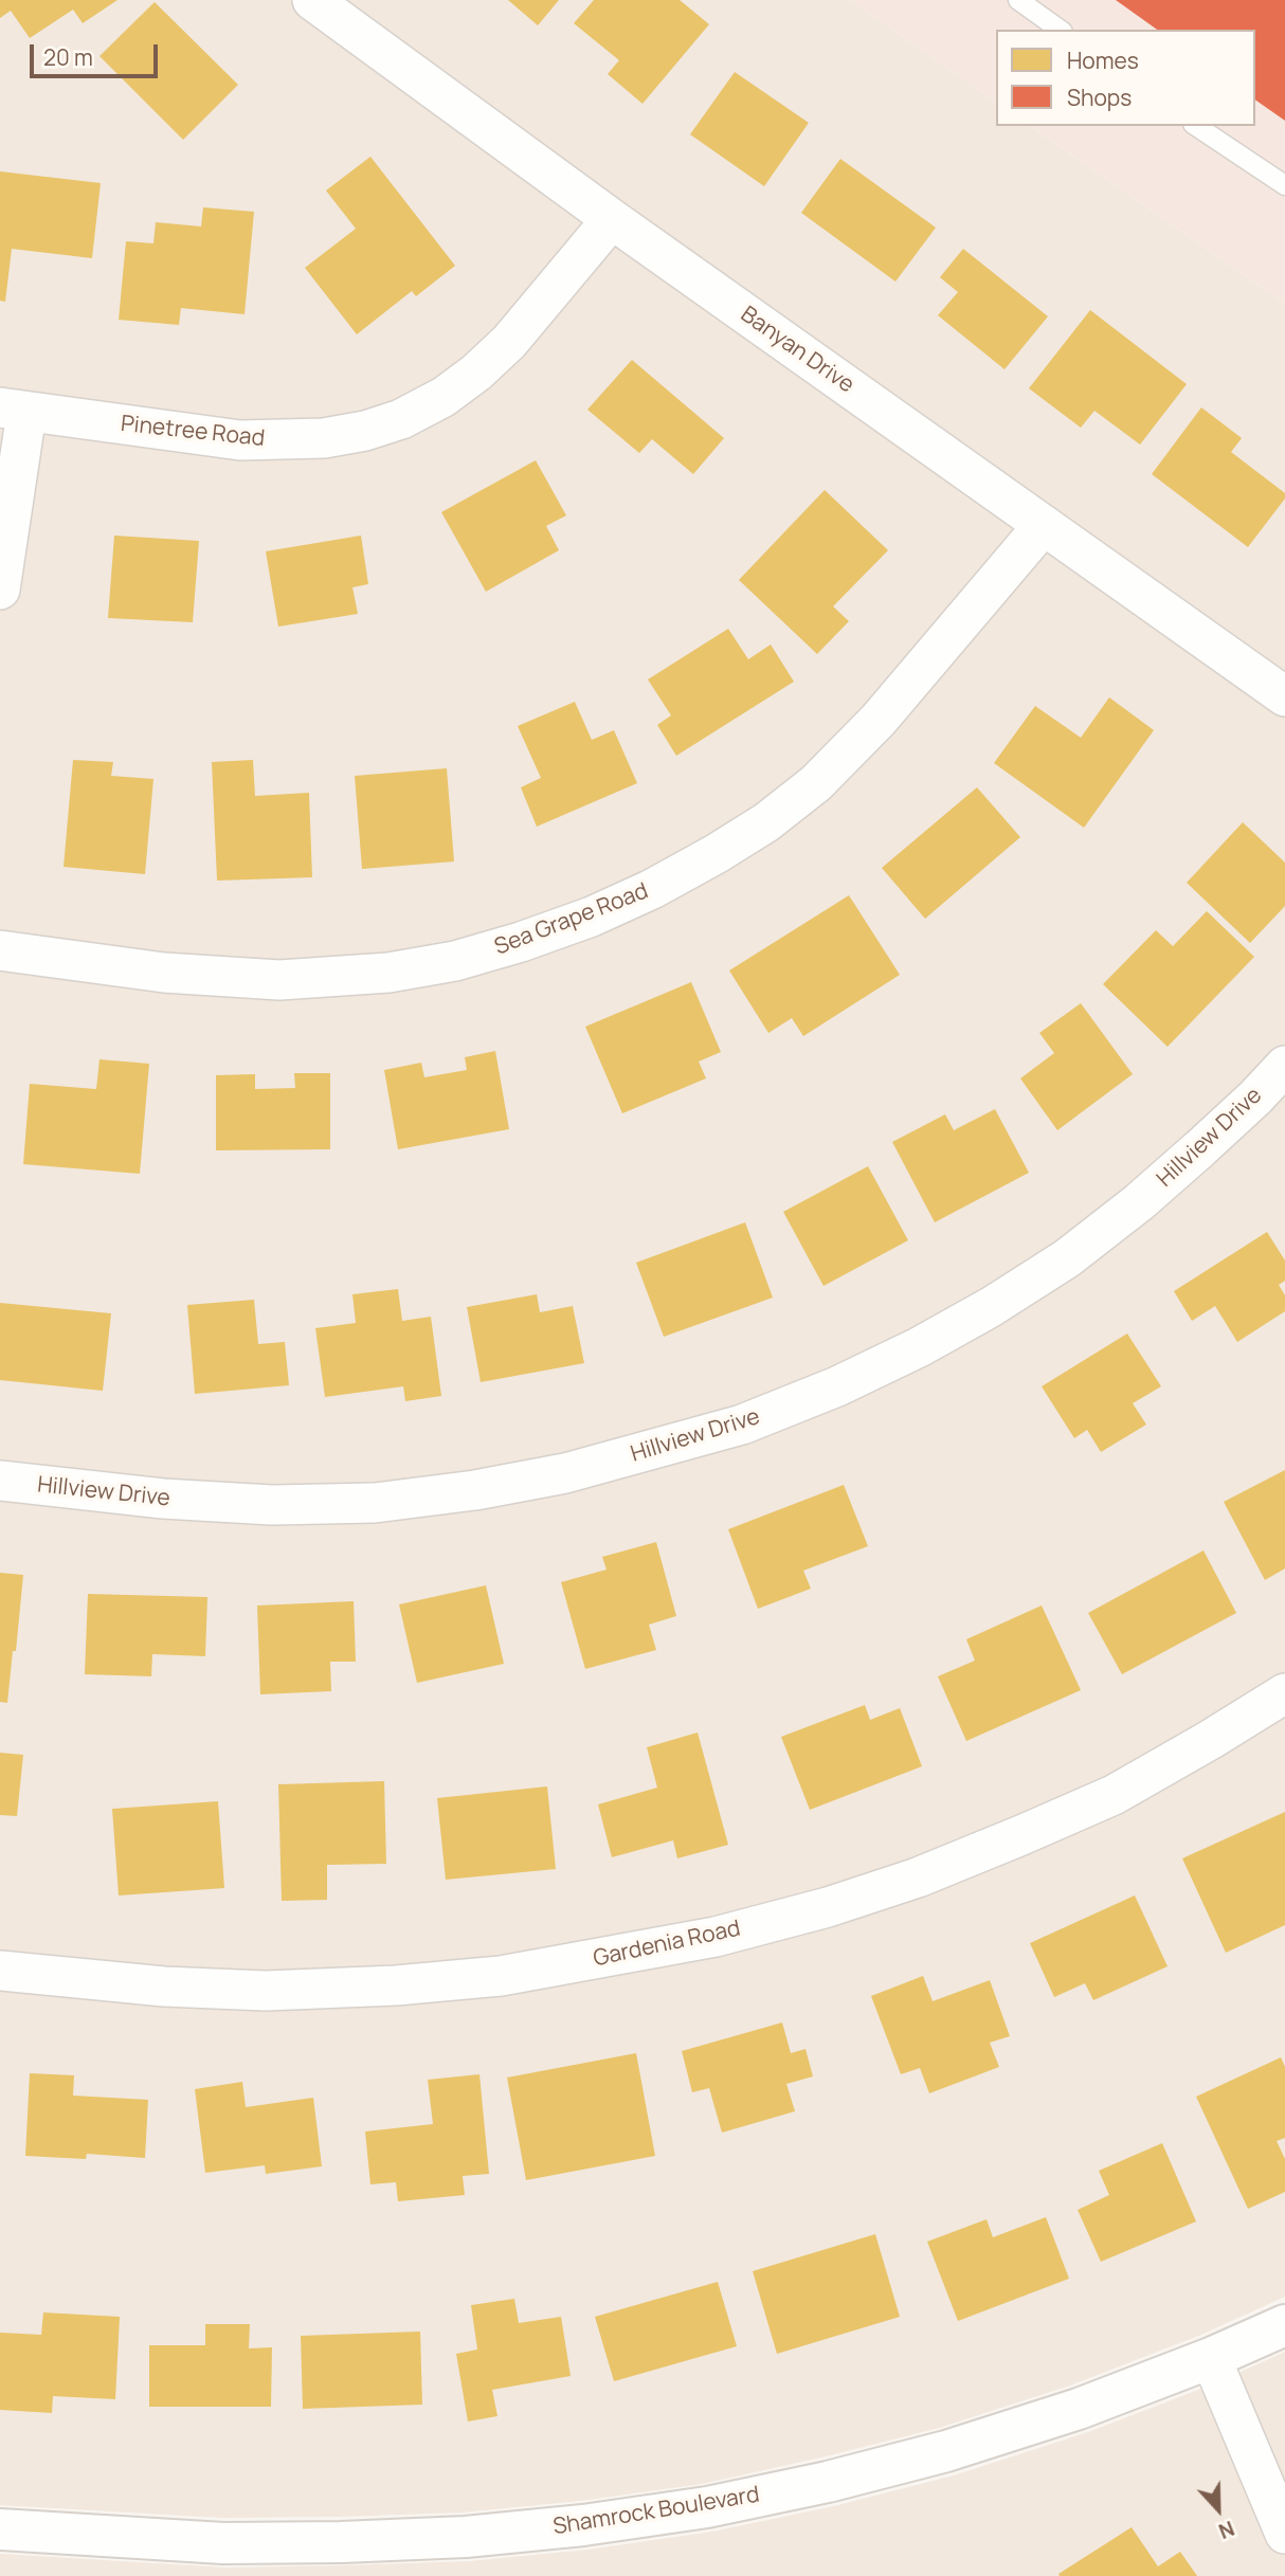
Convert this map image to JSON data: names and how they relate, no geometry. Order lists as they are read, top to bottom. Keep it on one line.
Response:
{"streets":{"street":["Banyan Drive","Pinetree Road","Sea Grape Road","Hillview Drive","Gardenia Road","Shamrock Boulevard"]},"crossings":[["Banyan Drive","Pinetree Road"],["Banyan Drive","Sea Grape Road"]],"legend":["Homes","Shops"],"scale_bar":"20 m","north":"bottom"}
